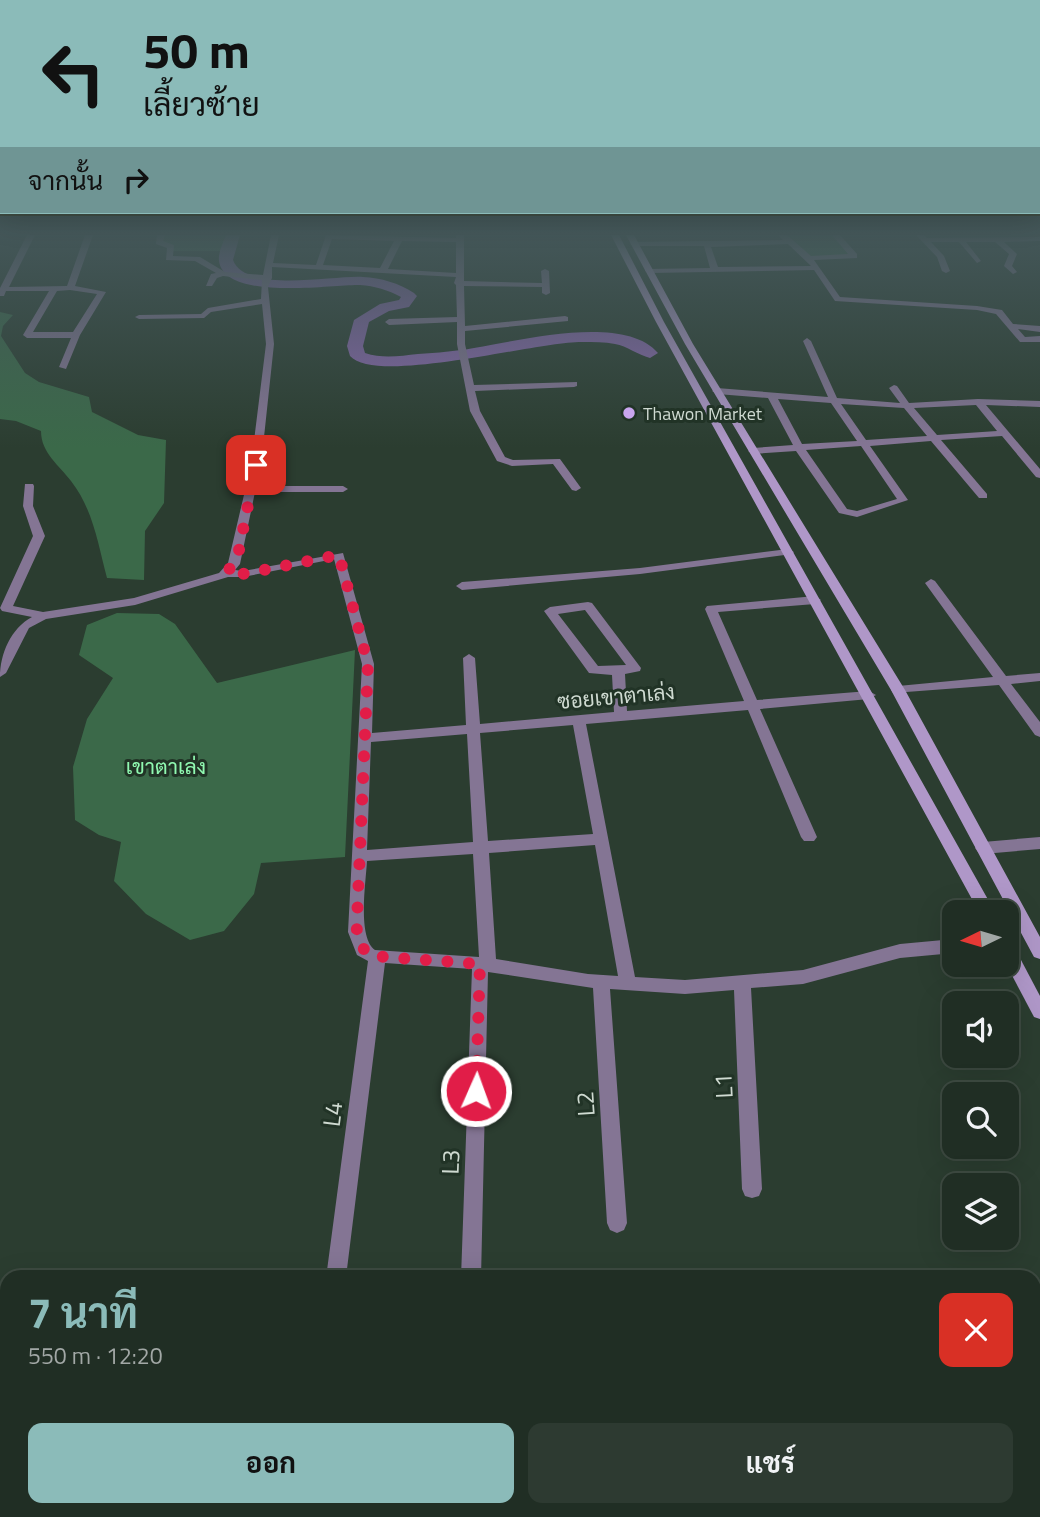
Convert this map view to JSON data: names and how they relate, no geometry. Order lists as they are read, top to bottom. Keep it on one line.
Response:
{"streets":{"street":["ซอยเขาตาเล่ง","L1","L2","L4","L3"]},"crossings":[["ซอยเขาตาเล่ง","L3"]],"parks":["เขาตาเล่ง"],"places":["Thawon Market"],"north":"left","page":{"turn":["50 m","เลี้ยวซ้าย"],"then":"จากนั้น","heading":["7 นาที","550 m · 12:20"],"buttons":["ออก","แชร์"]}}
